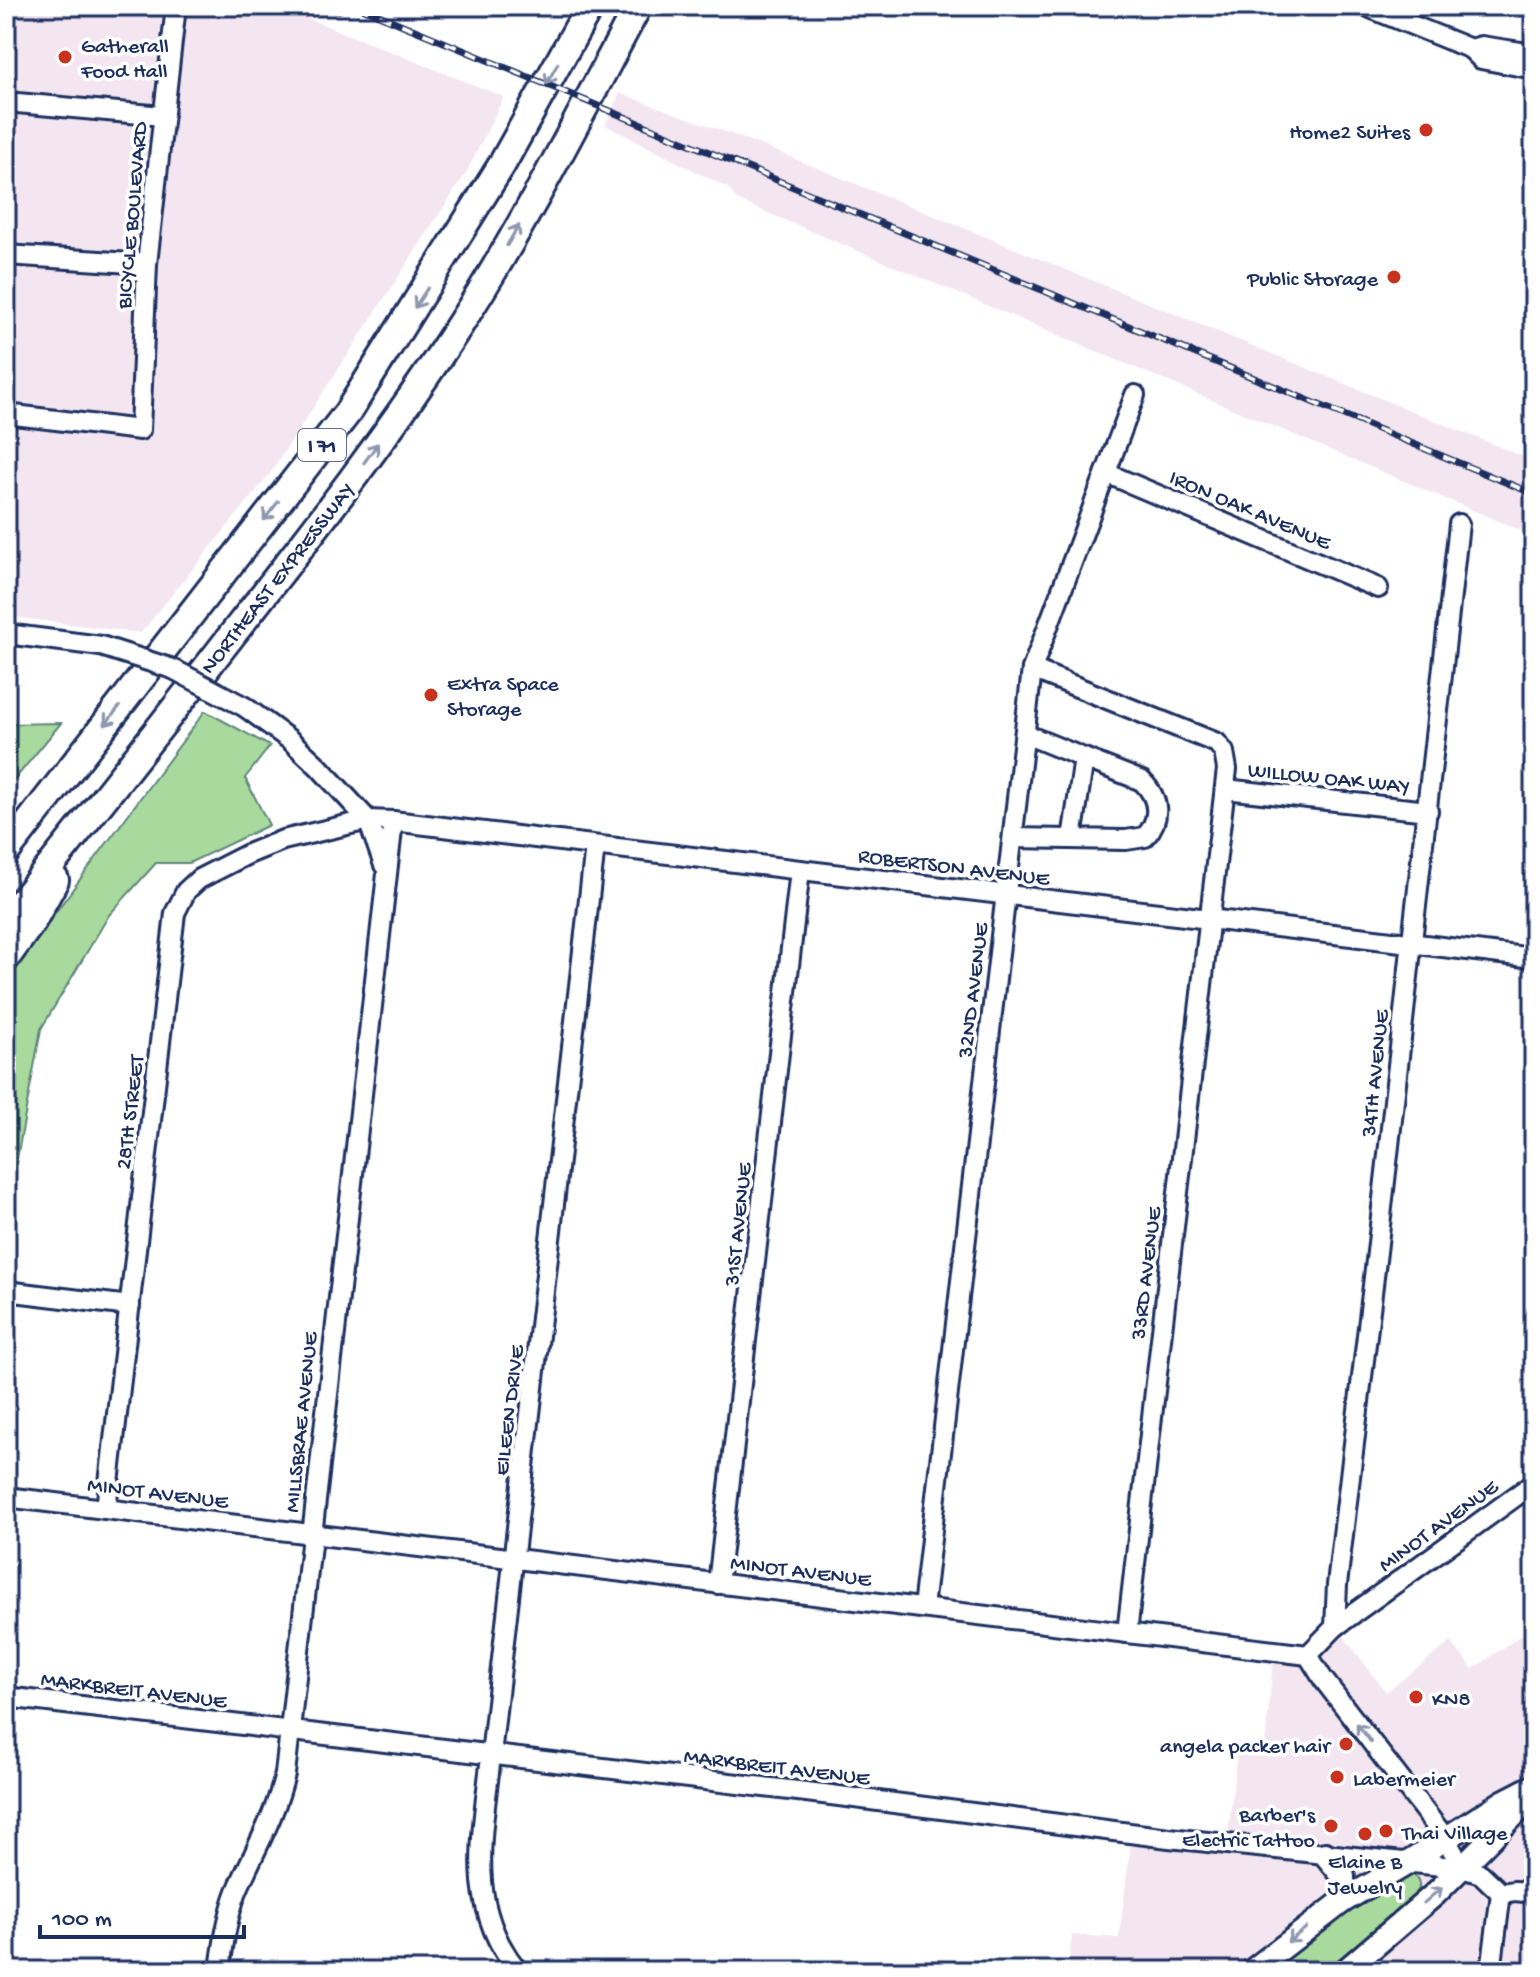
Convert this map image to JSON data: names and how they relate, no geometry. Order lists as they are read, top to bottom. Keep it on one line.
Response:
{"streets":{"highway":["I 71","NORTHEAST EXPRESSWAY"],"street":["BICYCLE BOULEVARD","IRON OAK AVENUE","WILLOW OAK WAY","ROBERTSON AVENUE","32ND AVENUE","34TH AVENUE","28TH STREET","31ST AVENUE","33RD AVENUE","EILEEN DRIVE","MILLSBRAE AVENUE","MINOT AVENUE","MARKBREIT AVENUE"]},"crossings":[["IRON OAK AVENUE","32ND AVENUE"],["WILLOW OAK WAY","34TH AVENUE"],["WILLOW OAK WAY","33RD AVENUE"],["ROBERTSON AVENUE","32ND AVENUE"],["ROBERTSON AVENUE","34TH AVENUE"],["ROBERTSON AVENUE","28TH STREET"],["ROBERTSON AVENUE","31ST AVENUE"],["ROBERTSON AVENUE","33RD AVENUE"],["ROBERTSON AVENUE","EILEEN DRIVE"],["ROBERTSON AVENUE","MILLSBRAE AVENUE"],["32ND AVENUE","33RD AVENUE"],["32ND AVENUE","MINOT AVENUE"],["34TH AVENUE","MINOT AVENUE"],["28TH STREET","MINOT AVENUE"],["31ST AVENUE","MINOT AVENUE"],["33RD AVENUE","MINOT AVENUE"],["EILEEN DRIVE","MINOT AVENUE"],["EILEEN DRIVE","MARKBREIT AVENUE"],["MILLSBRAE AVENUE","MINOT AVENUE"],["MILLSBRAE AVENUE","MARKBREIT AVENUE"]],"places":["Gatherall Food Hall","Home2 Suites","Public Storage","Extra Space Storage","KN8","angela packer hair","Labermeier","Barber's Electric Tattoo","Thai Village","Elaine B Jewelry"],"scale_bar":"100 m"}
